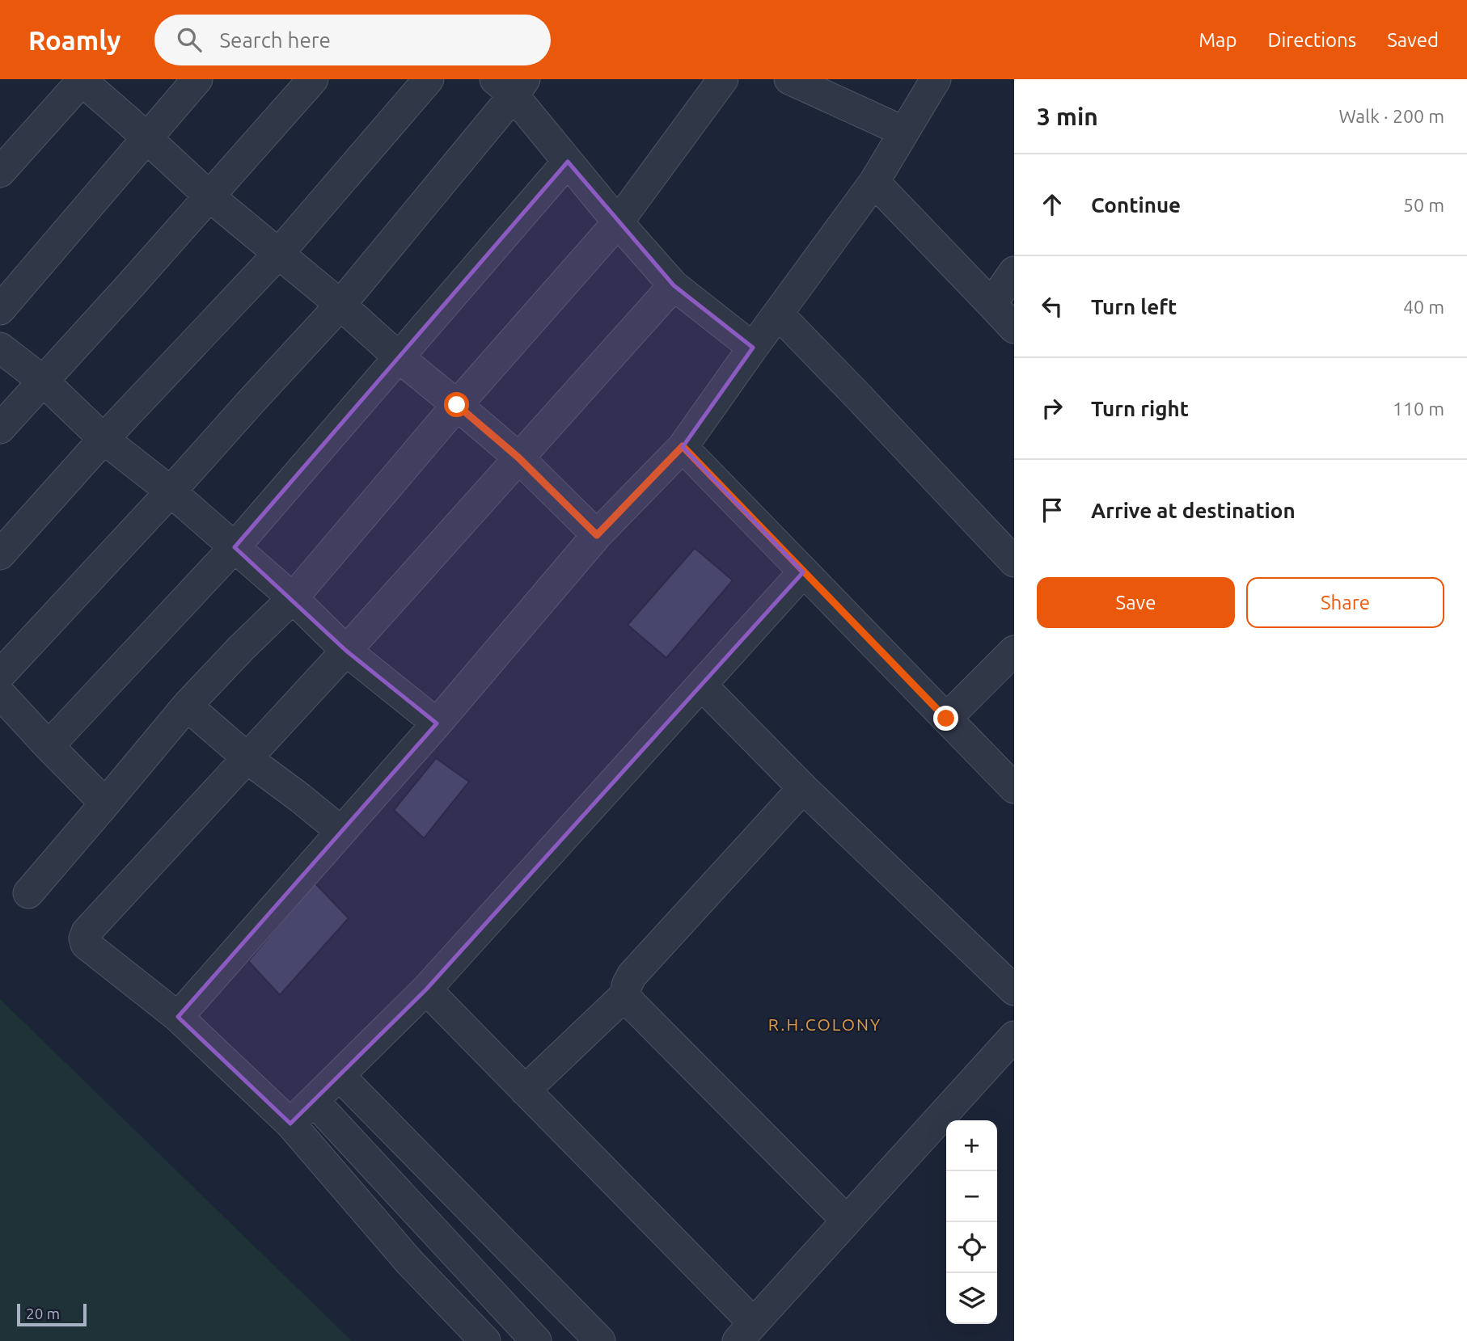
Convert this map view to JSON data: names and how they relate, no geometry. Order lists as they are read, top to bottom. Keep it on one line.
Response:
{"districts":["R.H.COLONY"],"scale_bar":"20 m","page":{"header":"Roamly","search":"Search here","nav":["Map","Directions","Saved"],"heading":["3 min","Walk · 200 m"],"list":[["Continue","50 m"],["Turn left","40 m"],["Turn right","110 m"],"Arrive at destination"],"buttons":["Save","Share"],"map_buttons":["+","−"],"scale":"20 m"}}
